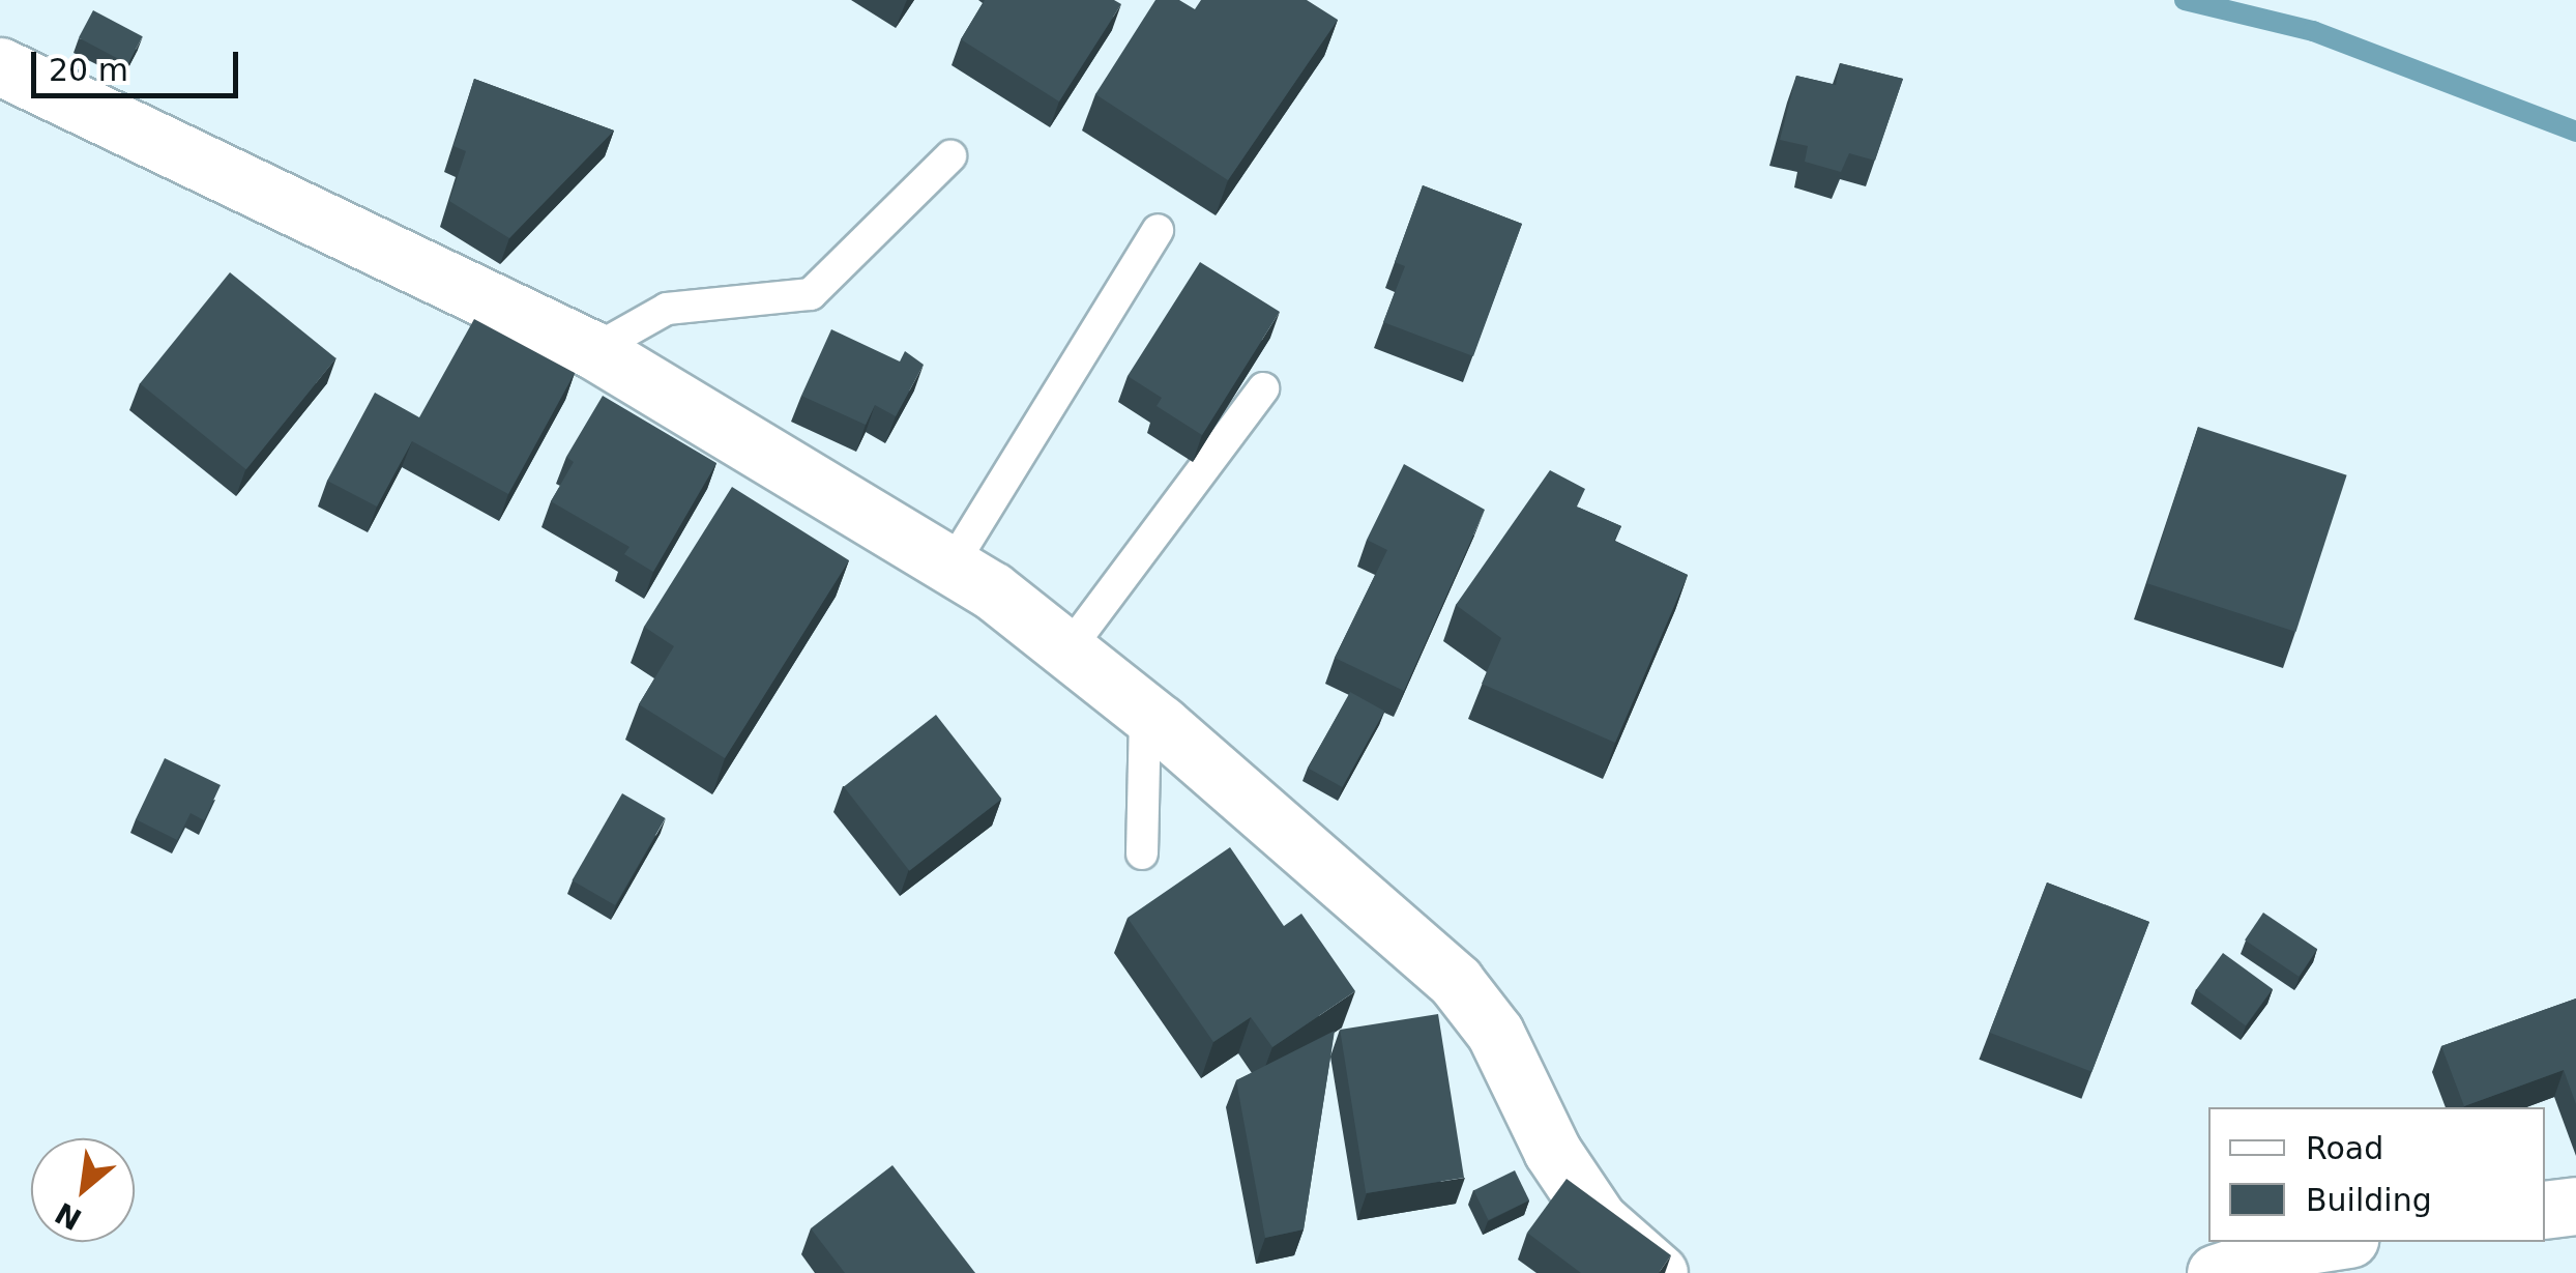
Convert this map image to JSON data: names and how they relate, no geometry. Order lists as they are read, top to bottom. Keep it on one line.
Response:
{"legend":["Road","Building"],"scale_bar":"20 m","north":"bottom left"}
